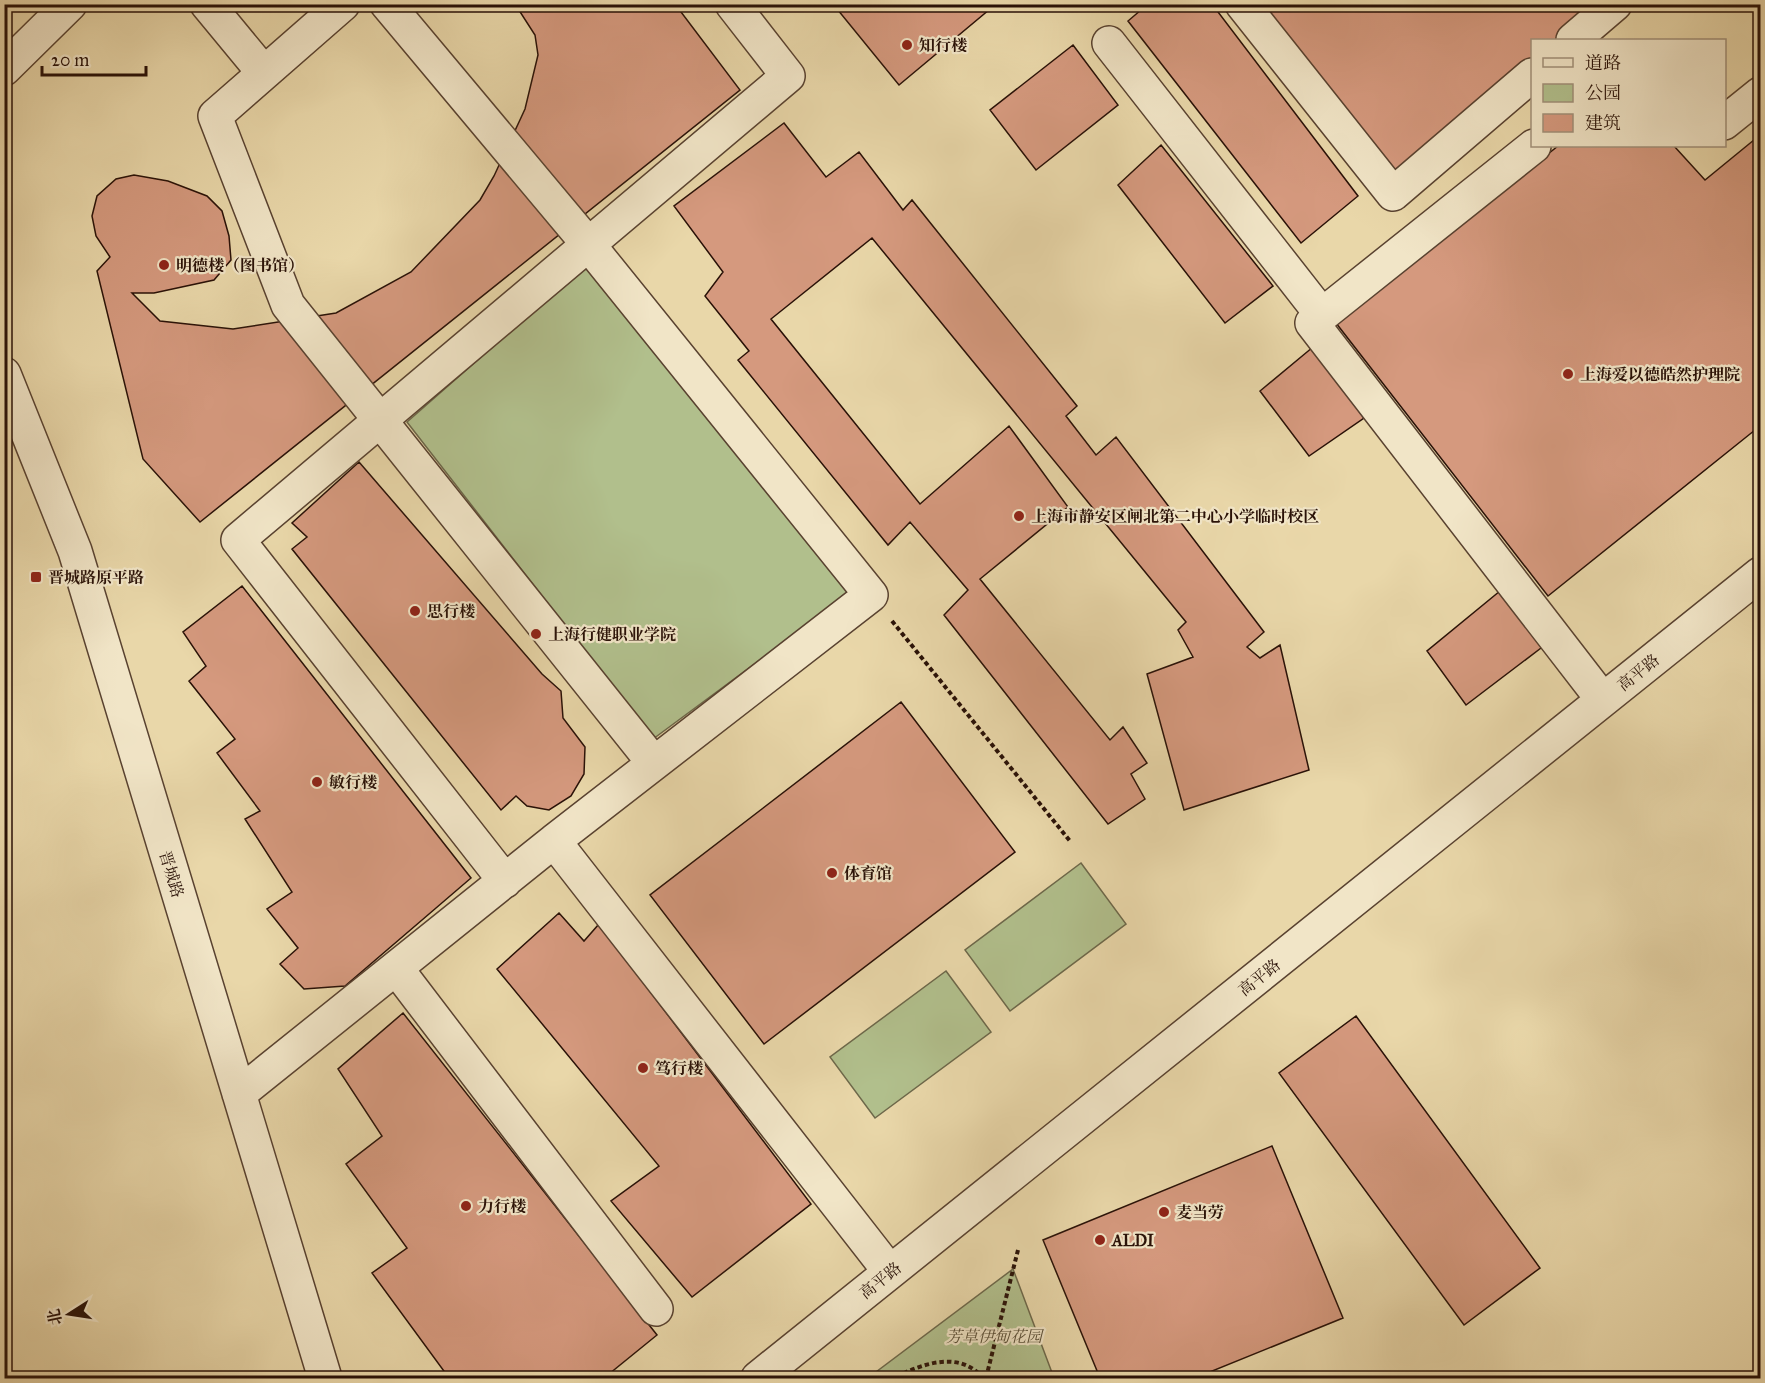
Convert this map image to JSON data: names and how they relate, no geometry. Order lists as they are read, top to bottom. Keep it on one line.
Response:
{"streets":{"street":["高平路","晋城路"]},"parks":["芳草伊甸花园"],"places":{"other":["知行楼","明德楼（图书馆）","上海爱以德皓然护理院","上海市静安区闸北第二中心小学临时校区","思行楼","上海行健职业学院","敏行楼","体育馆","笃行楼","力行楼","麦当劳","ALDI"],"transit":["晋城路原平路"]},"legend":["道路","公园","建筑"],"scale_bar":"20 m","north":"left"}
